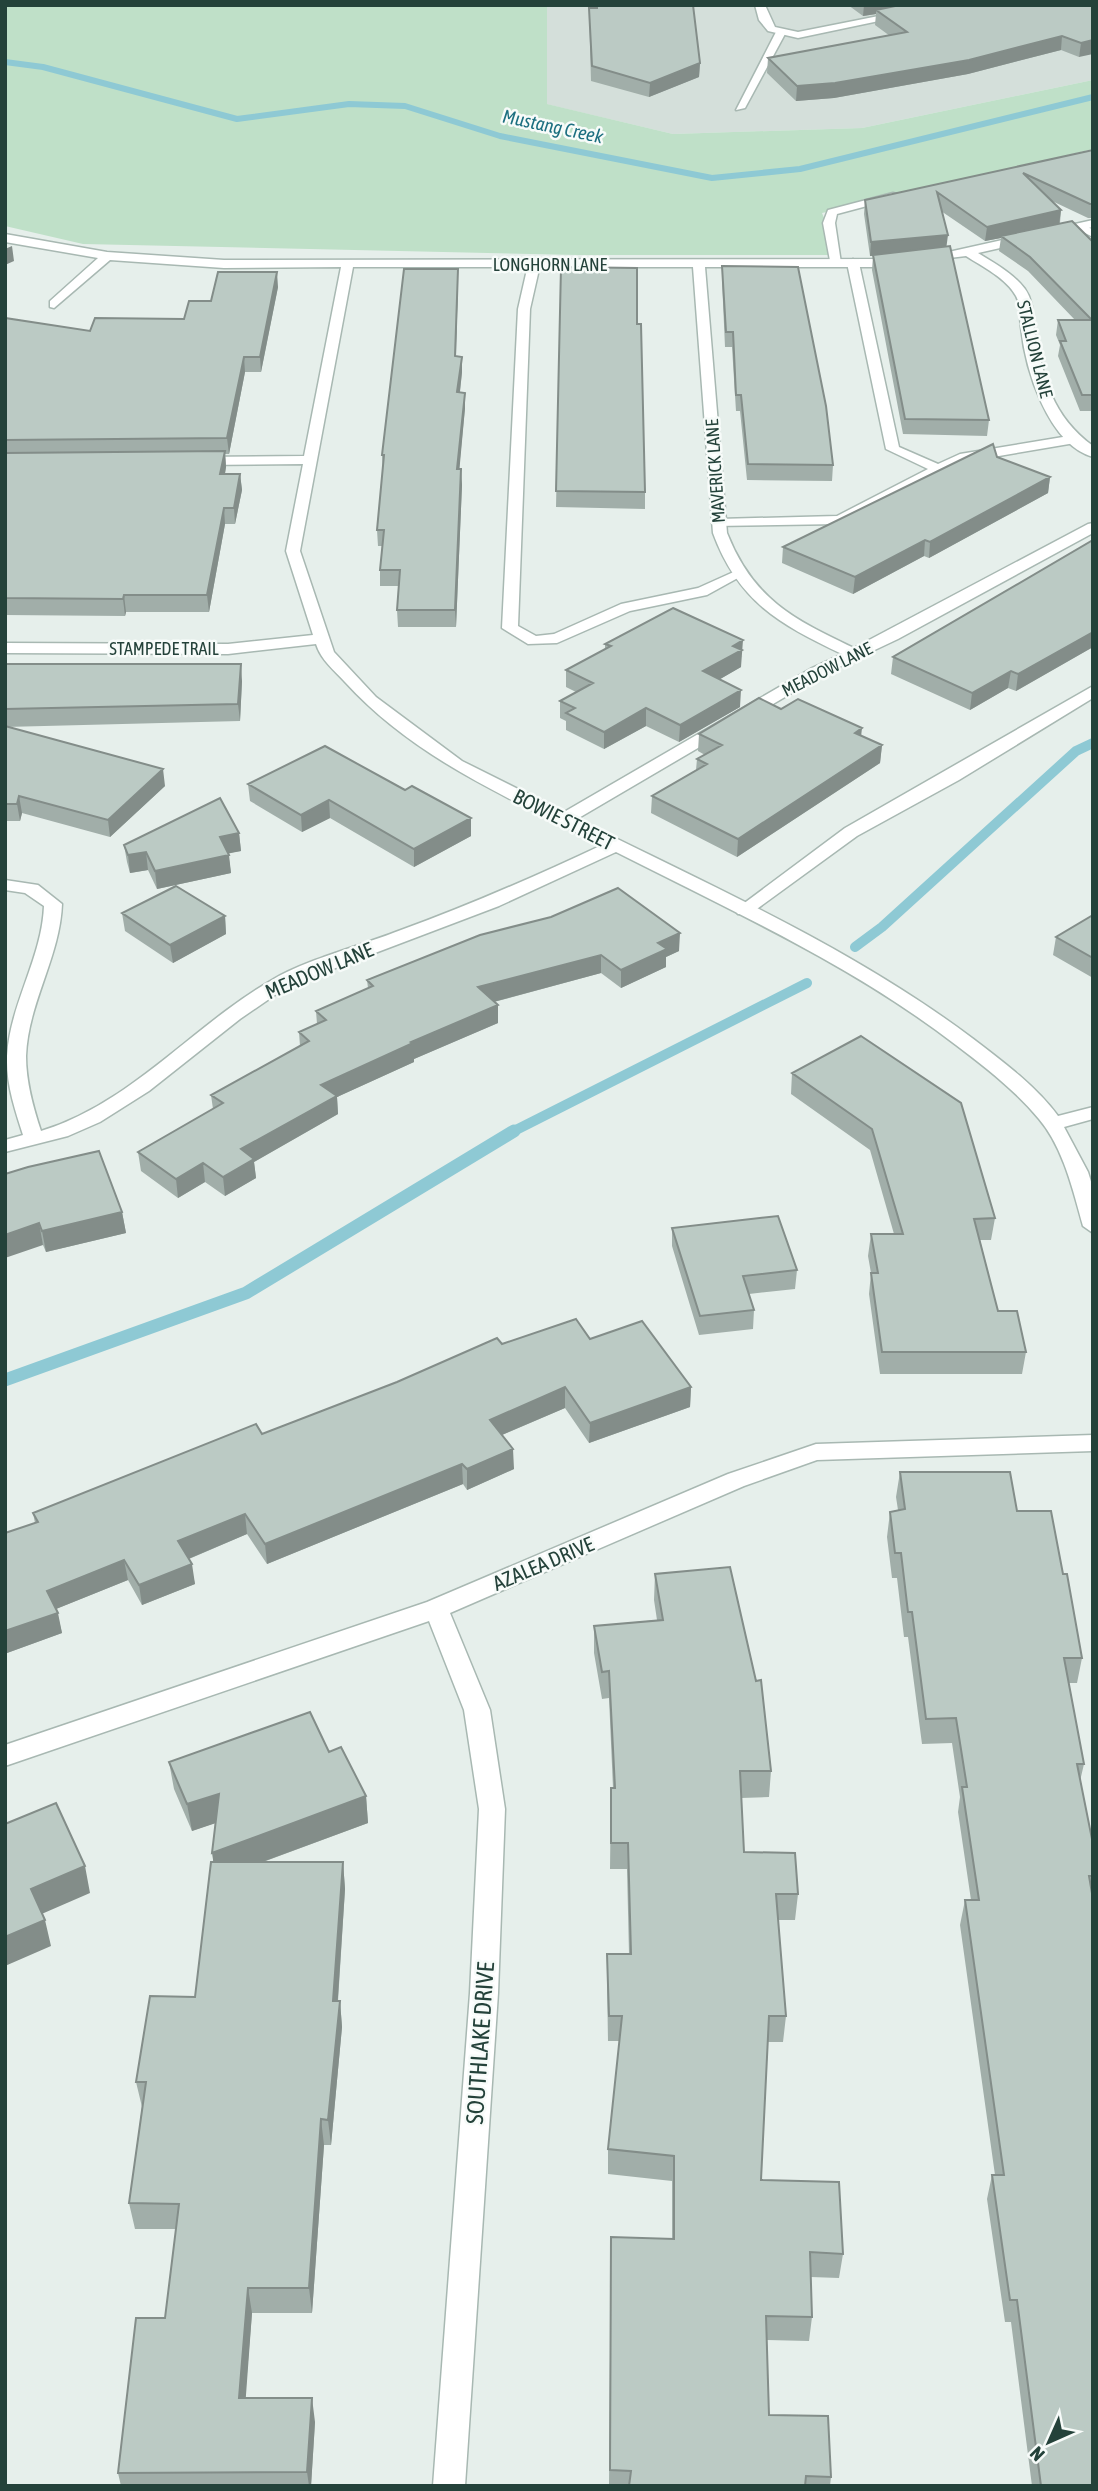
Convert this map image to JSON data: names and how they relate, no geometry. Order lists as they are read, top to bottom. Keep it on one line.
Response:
{"streets":{"street":["LONGHORN LANE","STALLION LANE","MAVERICK LANE","STAMPEDE TRAIL","MEADOW LANE","BOWIE STREET","AZALEA DRIVE","SOUTHLAKE DRIVE"]},"crossings":[["LONGHORN LANE","STALLION LANE"],["LONGHORN LANE","MAVERICK LANE"],["LONGHORN LANE","BOWIE STREET"],["MAVERICK LANE","MEADOW LANE"],["STAMPEDE TRAIL","BOWIE STREET"],["MEADOW LANE","BOWIE STREET"],["AZALEA DRIVE","SOUTHLAKE DRIVE"]],"water":["Mustang Creek"],"north":"bottom left"}
